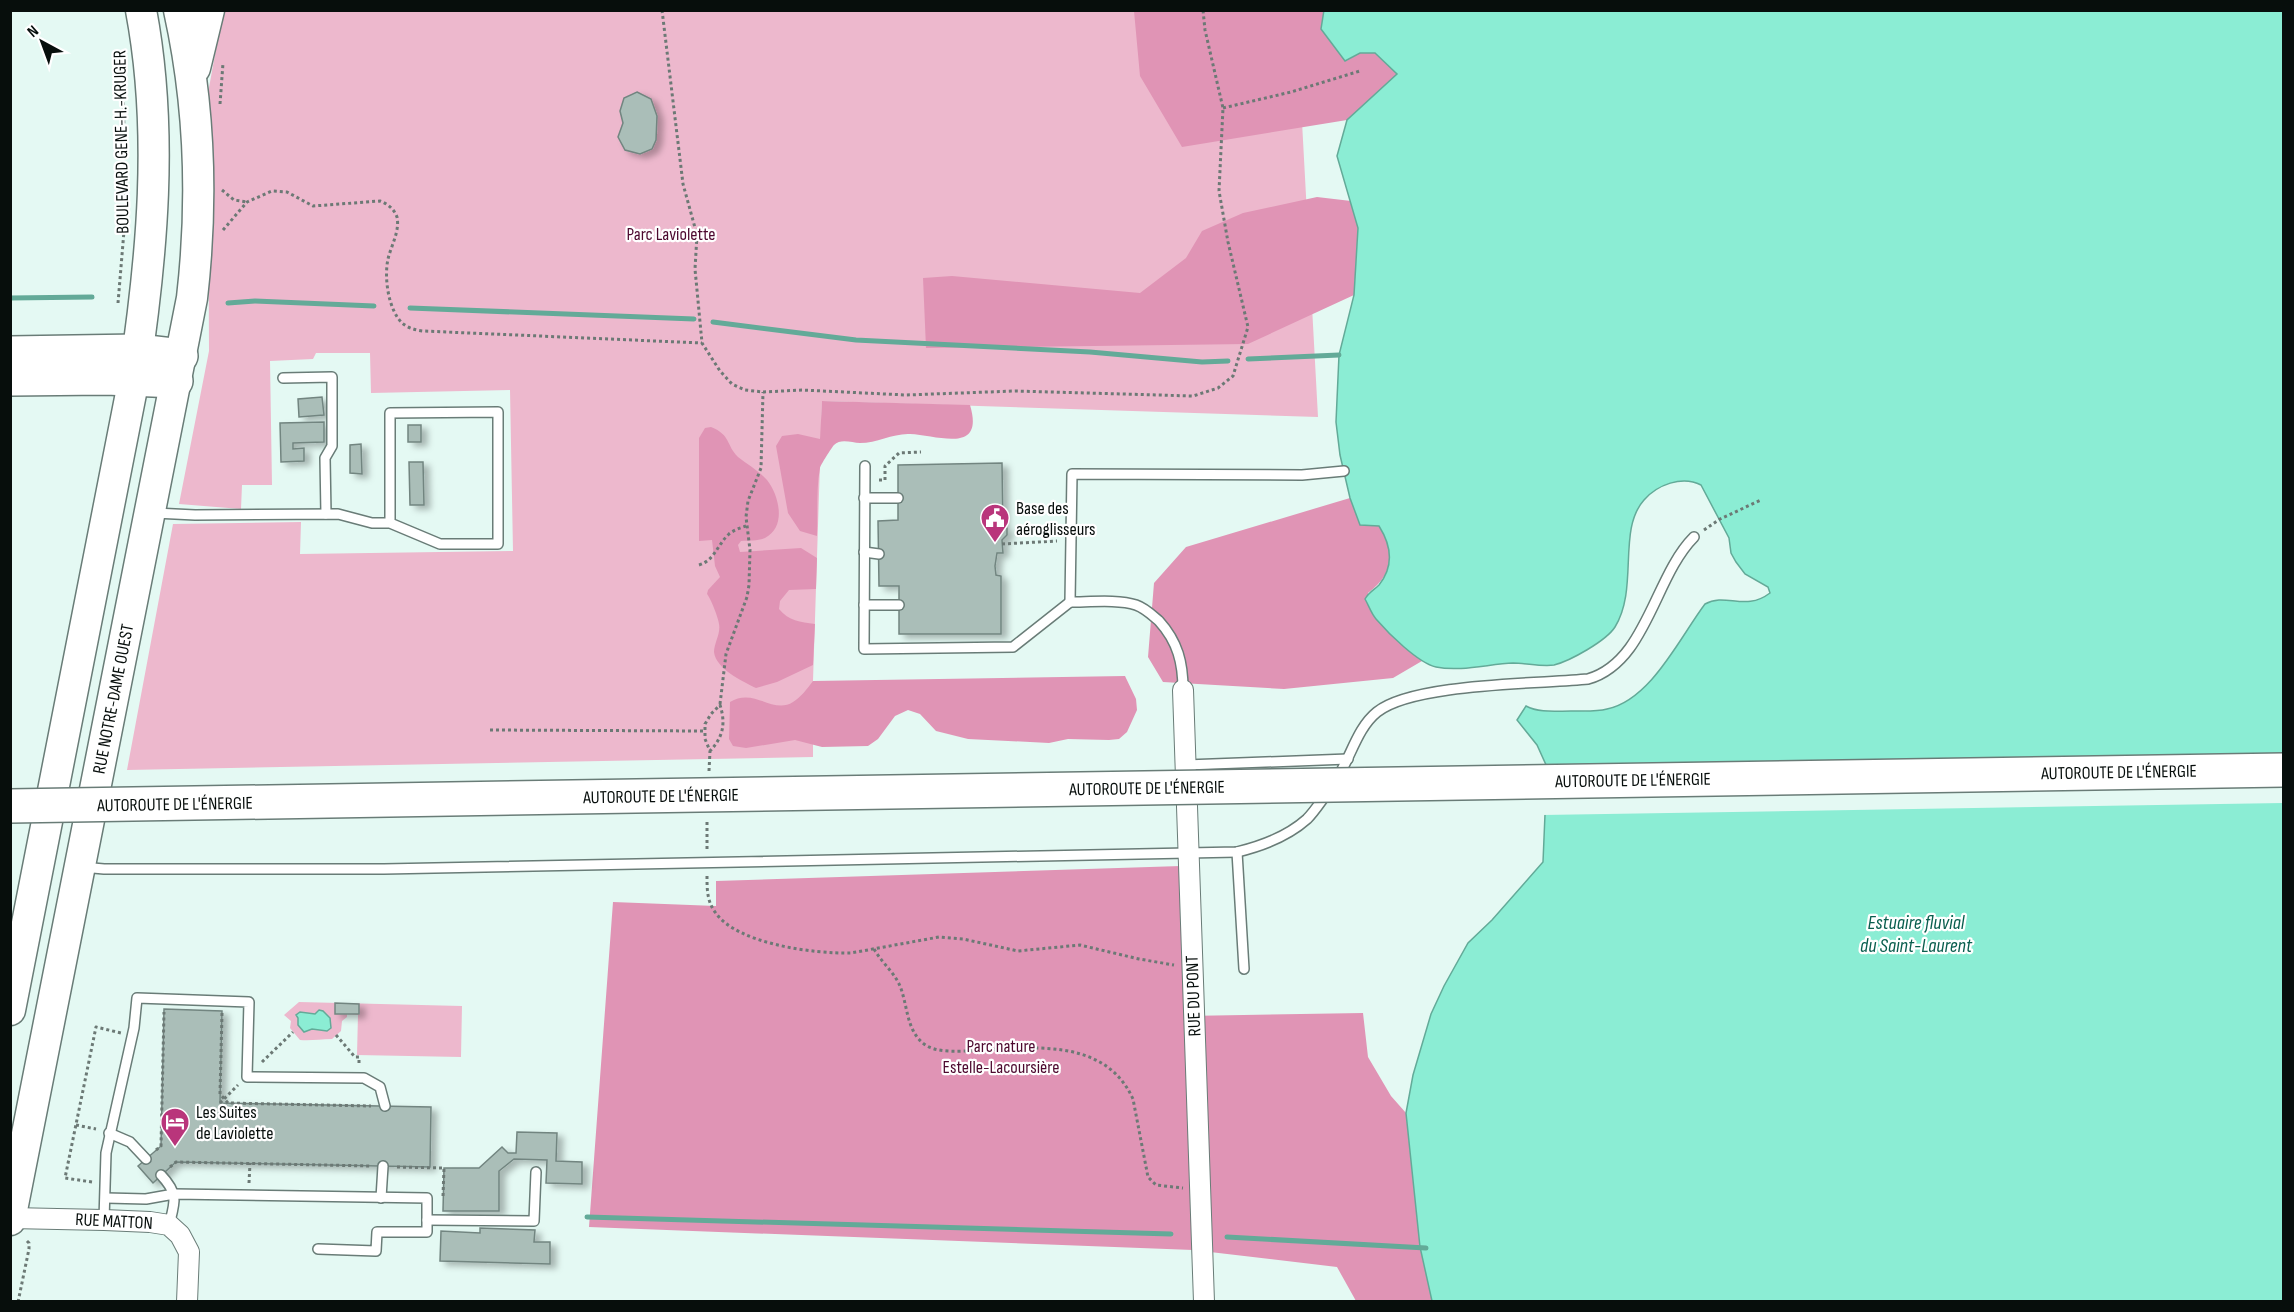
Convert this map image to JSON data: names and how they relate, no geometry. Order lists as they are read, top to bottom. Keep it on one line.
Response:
{"streets":{"highway":["AUTOROUTE DE L'ÉNERGIE"],"main road":["BOULEVARD GENE-H.-KRUGER","RUE NOTRE-DAME OUEST"],"street":["RUE DU PONT","RUE MATTON"]},"crossings":[["RUE NOTRE-DAME OUEST","RUE MATTON"]],"water":["Estuaire fluvial du Saint-Laurent"],"parks":["Parc Laviolette","Parc nature Estelle-Lacoursière"],"places":{"public building":["Base des aéroglisseurs"],"hotel":["Les Suites de Laviolette"]},"north":"top left"}
